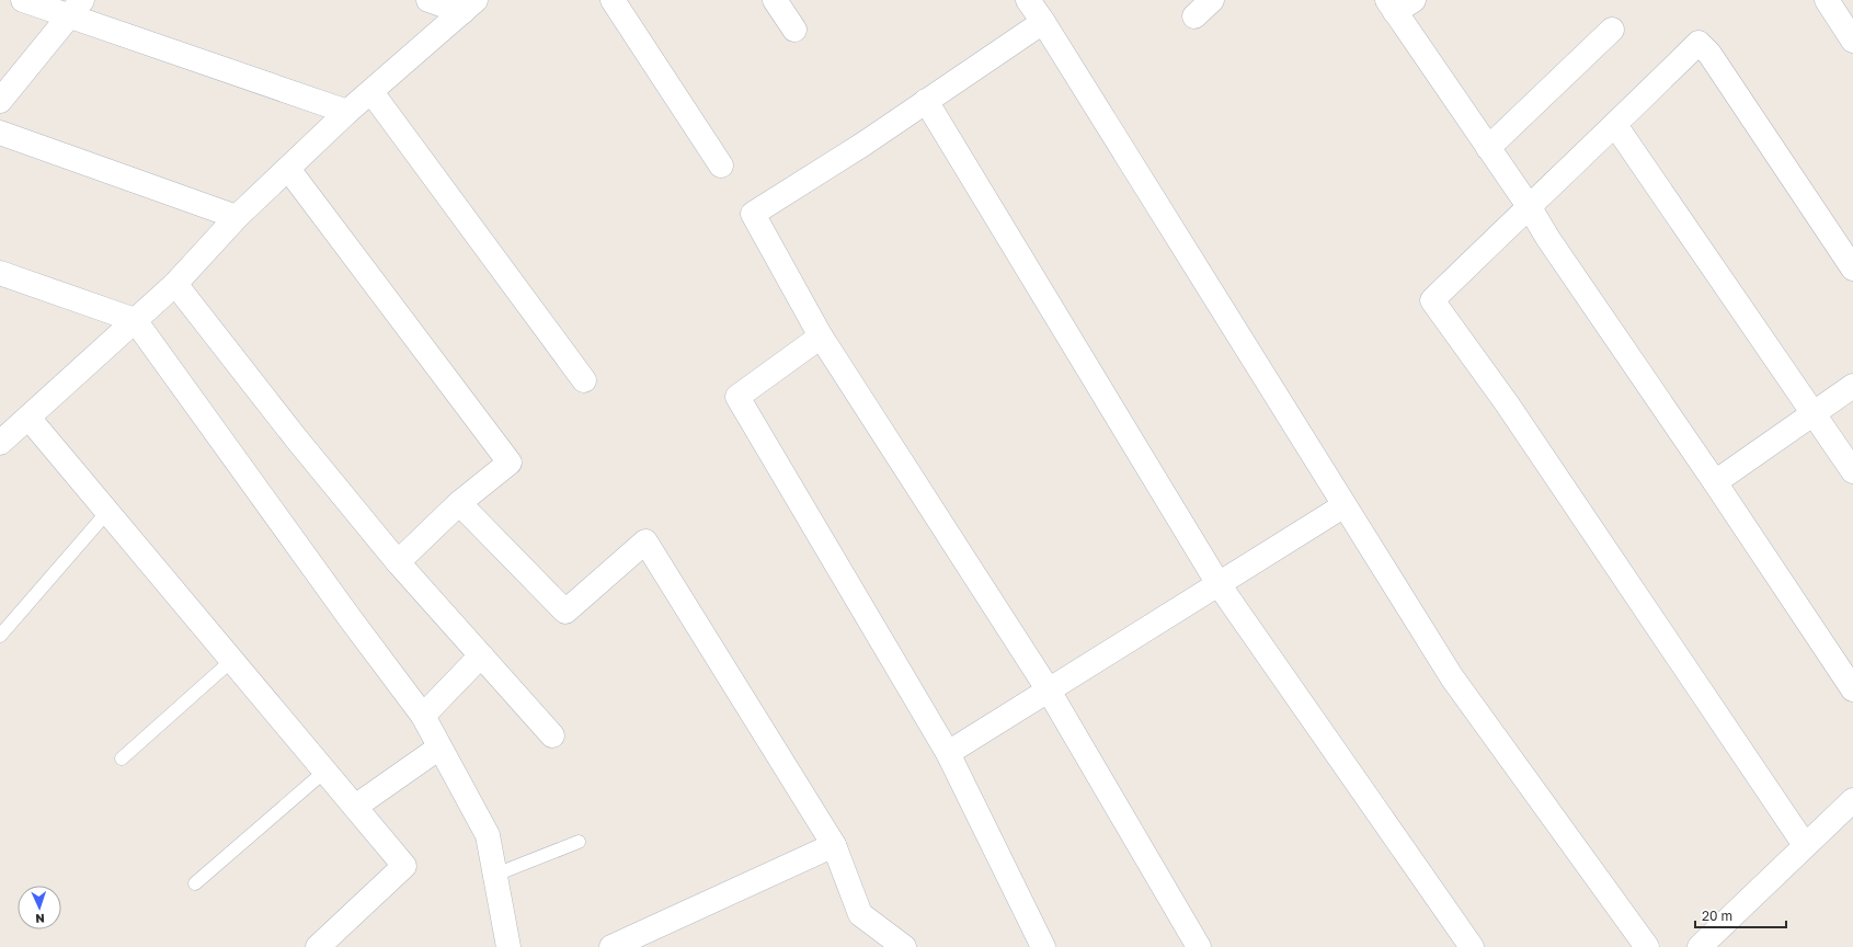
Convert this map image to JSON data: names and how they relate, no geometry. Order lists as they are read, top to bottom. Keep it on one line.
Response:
{"scale_bar":"20 m","north":"bottom"}
